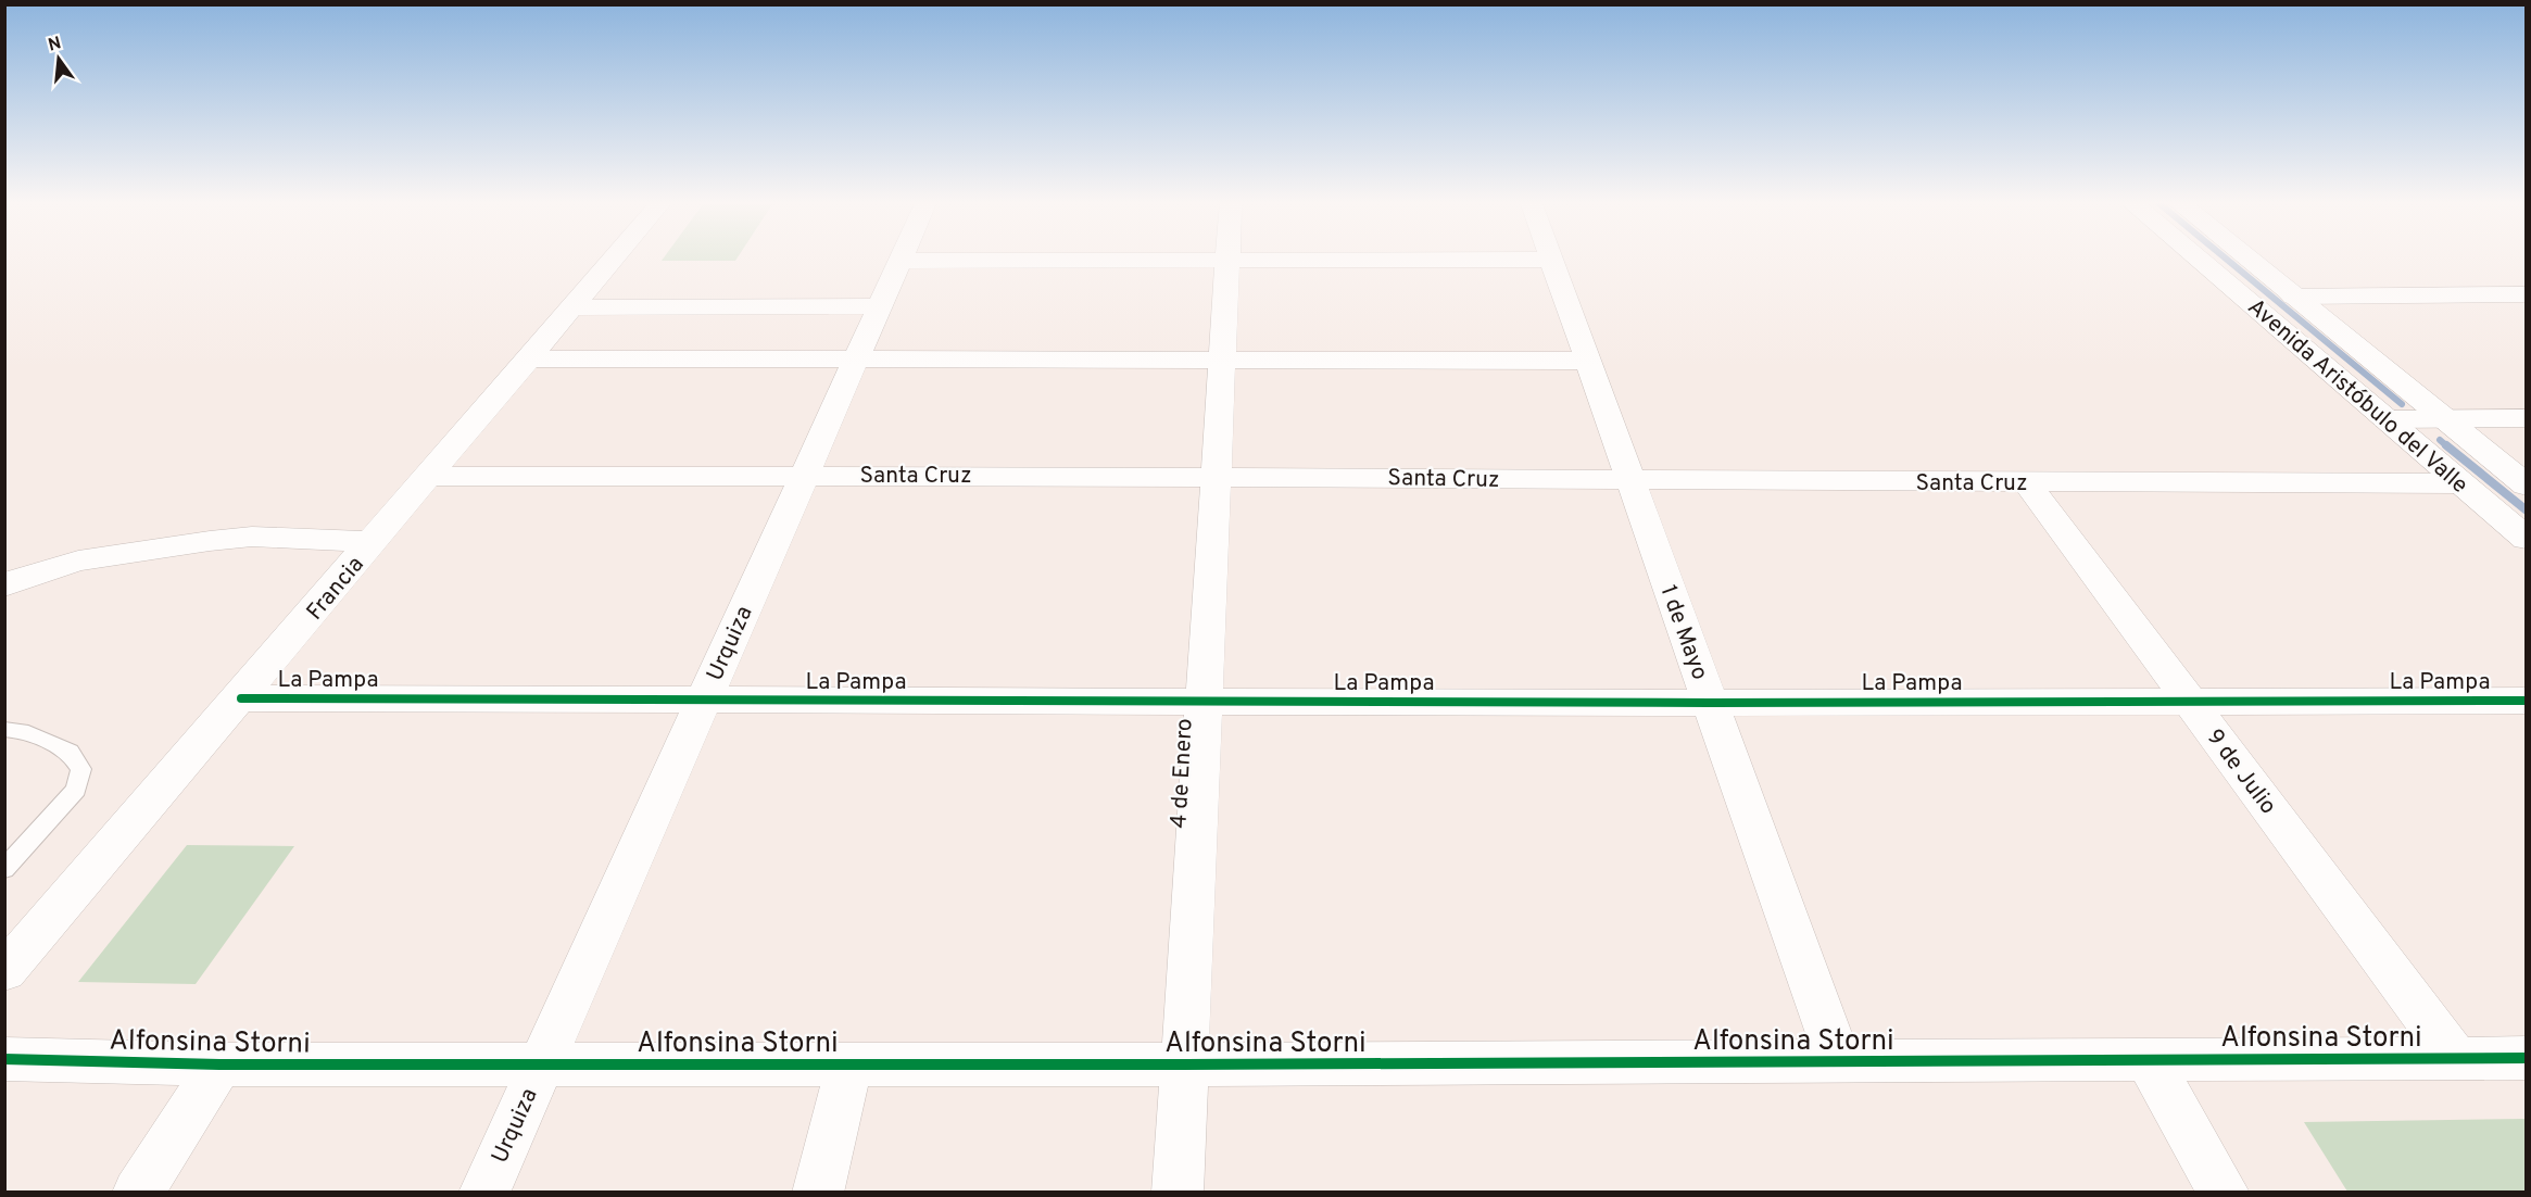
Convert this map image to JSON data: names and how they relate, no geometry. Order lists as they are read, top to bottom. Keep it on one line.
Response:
{"streets":{"main road":["Avenida Aristóbulo del Valle"],"street":["Santa Cruz","Francia","1 de Mayo","Urquiza","La Pampa","9 de Julio","4 de Enero","Alfonsina Storni"]},"crossings":[["Avenida Aristóbulo del Valle","Santa Cruz"],["Santa Cruz","Francia"],["Santa Cruz","1 de Mayo"],["Santa Cruz","Urquiza"],["Santa Cruz","9 de Julio"],["Santa Cruz","4 de Enero"],["Francia","La Pampa"],["1 de Mayo","La Pampa"],["1 de Mayo","Alfonsina Storni"],["Urquiza","La Pampa"],["Urquiza","Alfonsina Storni"],["La Pampa","9 de Julio"],["La Pampa","4 de Enero"],["9 de Julio","Alfonsina Storni"],["4 de Enero","Alfonsina Storni"]],"north":"top"}
